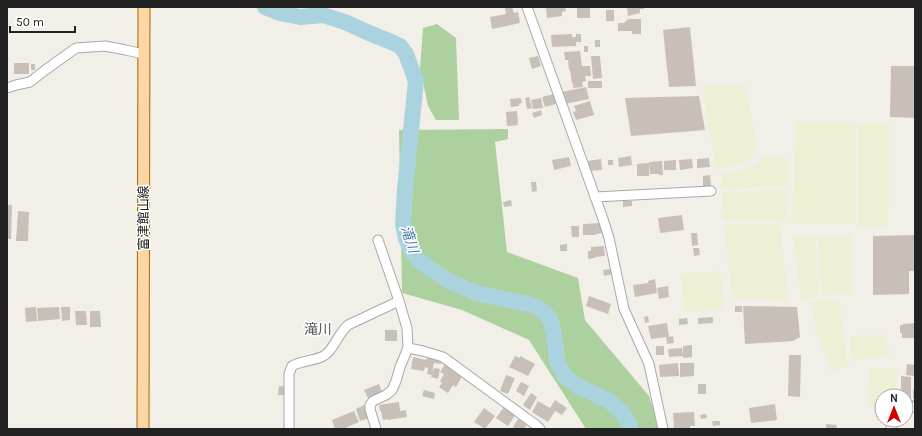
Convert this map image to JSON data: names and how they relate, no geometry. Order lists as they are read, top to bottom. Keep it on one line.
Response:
{"streets":{"main road":["富津館山線"]},"districts":["滝川"],"water":["滝川"],"scale_bar":"50 m","north":"top"}
